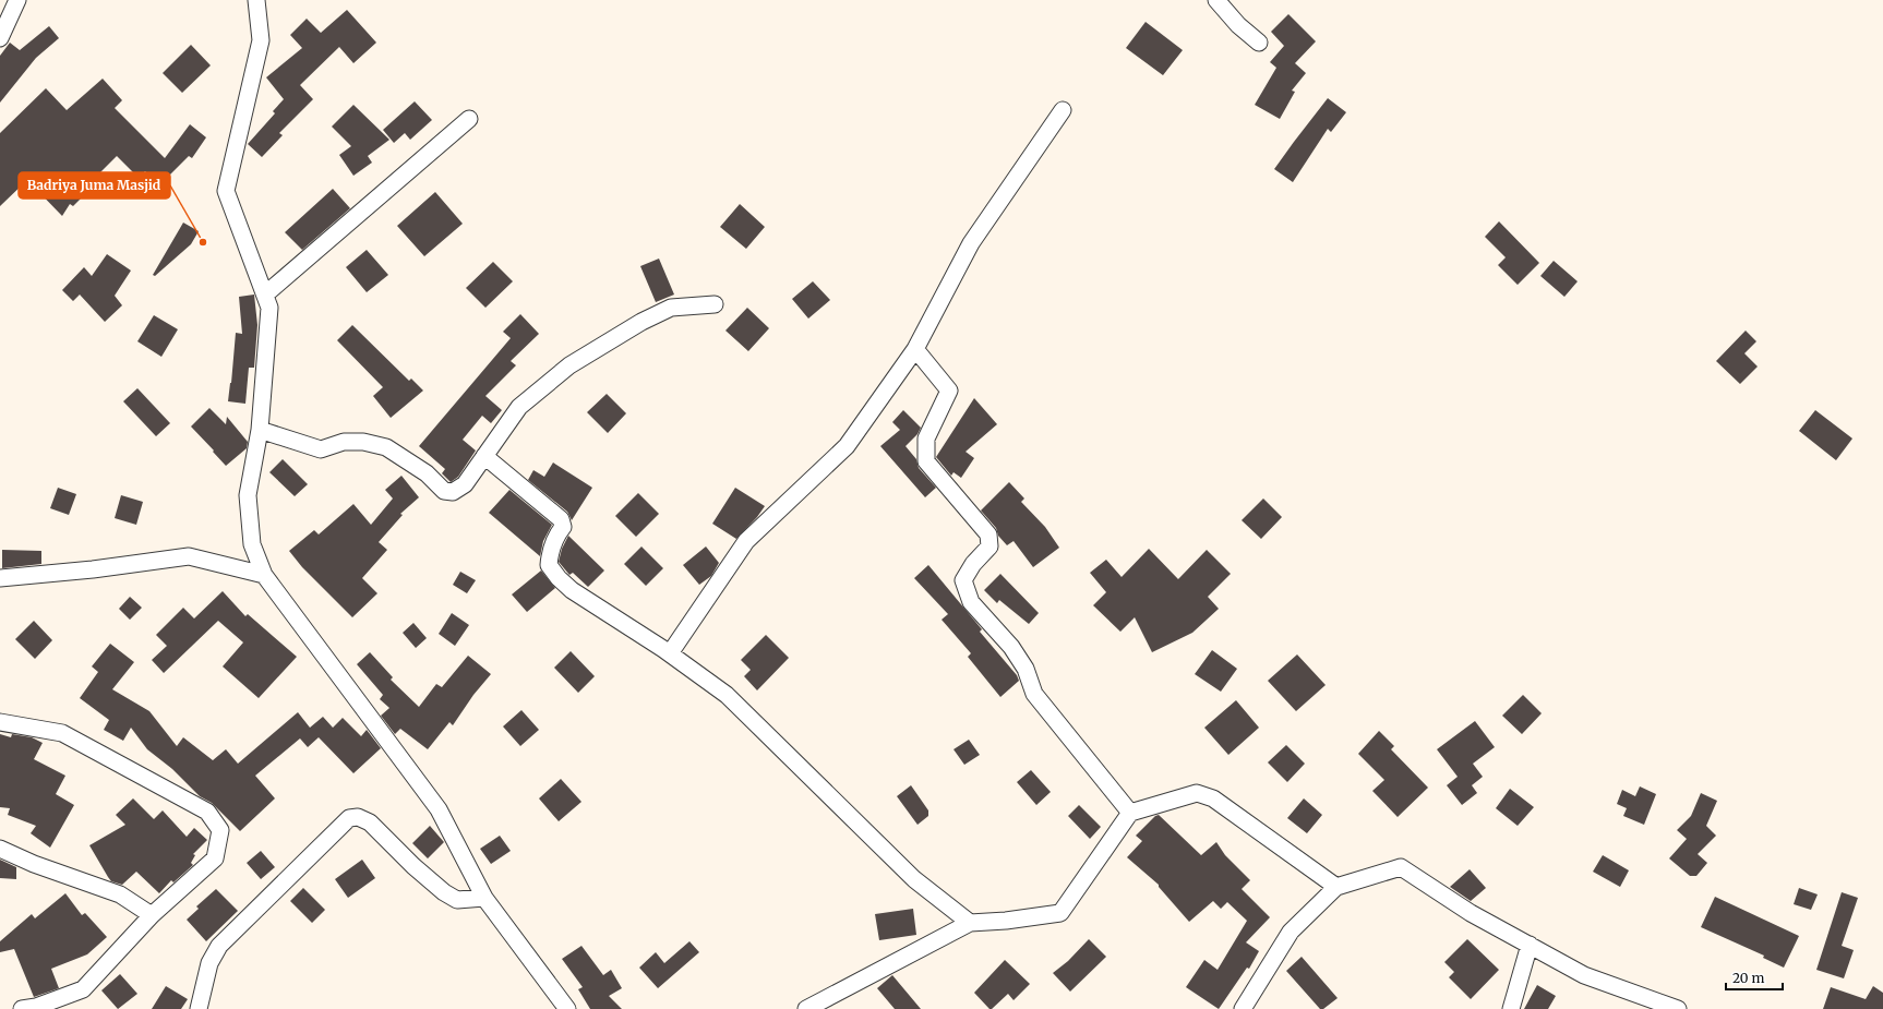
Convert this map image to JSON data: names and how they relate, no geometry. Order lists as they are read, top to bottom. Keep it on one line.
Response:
{"places":["Badriya Juma Masjid"],"scale_bar":"20 m"}
